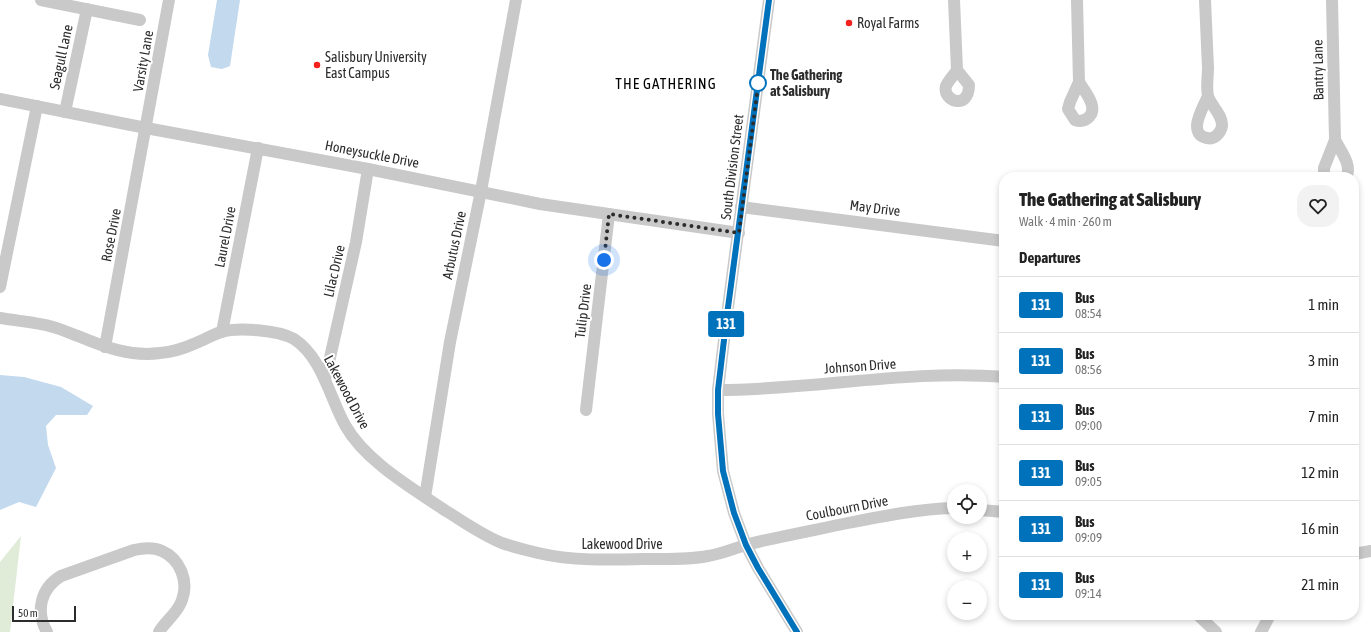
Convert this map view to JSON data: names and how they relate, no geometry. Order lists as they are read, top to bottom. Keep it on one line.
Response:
{"streets":{"street":["Seagull Lane","Varsity Lane","Bantry Lane","Honeysuckle Drive","South Division Street","May Drive","Rose Drive","Laurel Drive","Arbutus Drive","Lilac Drive","Tulip Drive","Johnson Drive","Lakewood Drive","Coulbourn Drive"]},"crossings":[["Seagull Lane","Honeysuckle Drive"],["Varsity Lane","Honeysuckle Drive"],["Varsity Lane","Rose Drive"],["Honeysuckle Drive","South Division Street"],["Honeysuckle Drive","Rose Drive"],["Honeysuckle Drive","Laurel Drive"],["Honeysuckle Drive","Arbutus Drive"],["Honeysuckle Drive","Lilac Drive"],["Honeysuckle Drive","Tulip Drive"],["South Division Street","May Drive"],["South Division Street","Johnson Drive"],["South Division Street","Lakewood Drive"],["South Division Street","Coulbourn Drive"],["Rose Drive","Lakewood Drive"],["Laurel Drive","Lakewood Drive"],["Arbutus Drive","Lakewood Drive"],["Lilac Drive","Lakewood Drive"],["Lakewood Drive","Coulbourn Drive"]],"districts":["THE GATHERING"],"places":["Royal Farms","Salisbury University East Campus","The Gathering at Salisbury"],"lines":["bus line 131"],"scale_bar":"50 m","page":{"on_map":"131","heading":[["The Gathering at Salisbury","Walk · 4 min · 260 m"],"Departures"],"list":[{"mark":"131","name":"Bus","note":"08:54","value":"1 min"},{"mark":"131","name":"Bus","note":"08:56","value":"3 min"},{"mark":"131","name":"Bus","note":"09:00","value":"7 min"},{"mark":"131","name":"Bus","note":"09:05","value":"12 min"},{"mark":"131","name":"Bus","note":"09:09","value":"16 min"},{"mark":"131","name":"Bus","note":"09:14","value":"21 min"}],"map_buttons":["+","−"],"scale":"50 m"}}
